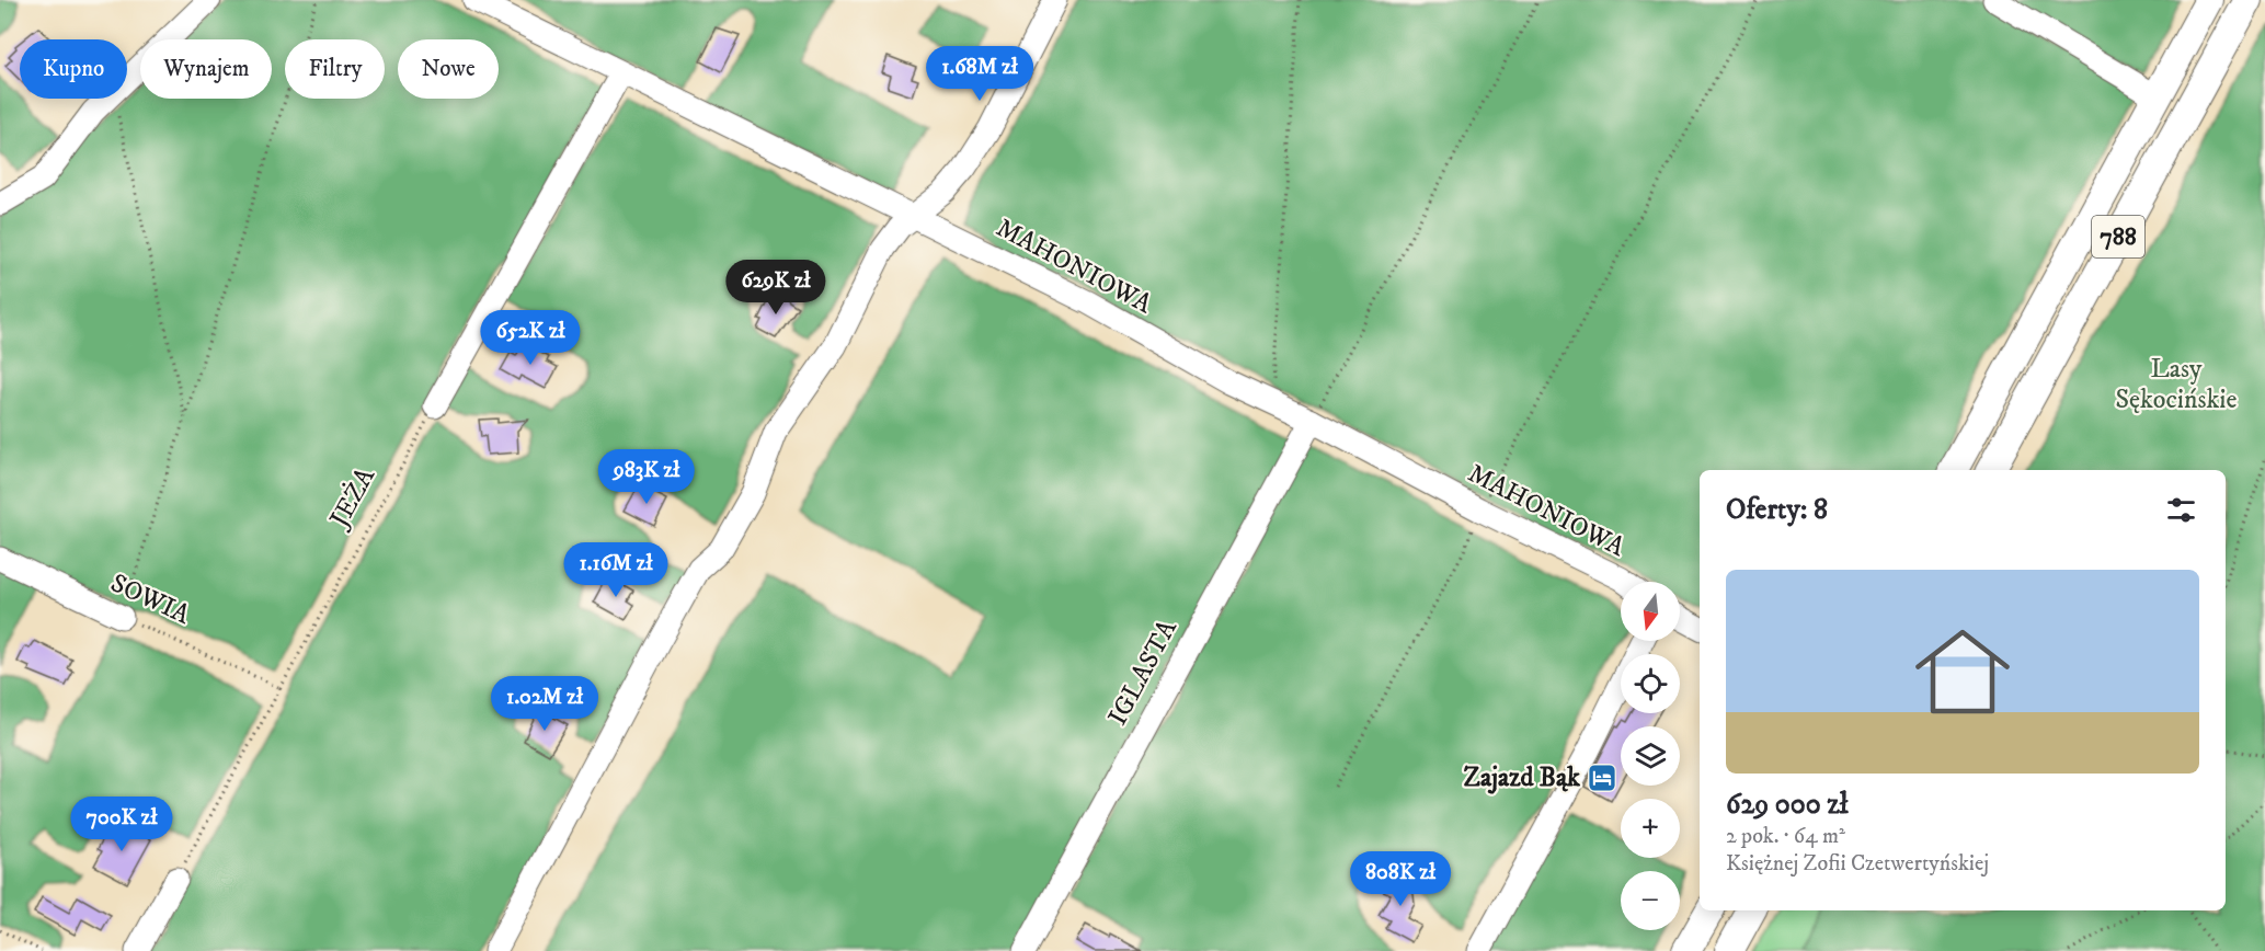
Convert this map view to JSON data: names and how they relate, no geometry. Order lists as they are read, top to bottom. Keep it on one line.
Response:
{"streets":{"main road":["788"],"street":["MAHONIOWA","SOWIA","IGLASTA"],"path":["JEŻA"]},"crossings":[["MAHONIOWA","IGLASTA"],["JEŻA","SOWIA"]],"parks":["Lasy Sękocińskie"],"places":{"hotel":["Zajazd Bąk"]},"north":"bottom","page":{"chip":["Kupno","Wynajem","Filtry","Nowe"],"price":["1.68M zł","629K zł","652K zł","983K zł","1.16M zł","1.02M zł","700K zł","808K zł"],"heading":"Oferty: 8","list":[{"name":"629 000 zł","note":"2 pok. · 64 m² · Księżnej Zofii Czetwertyńskiej"}],"map_buttons":["+","−"]}}
